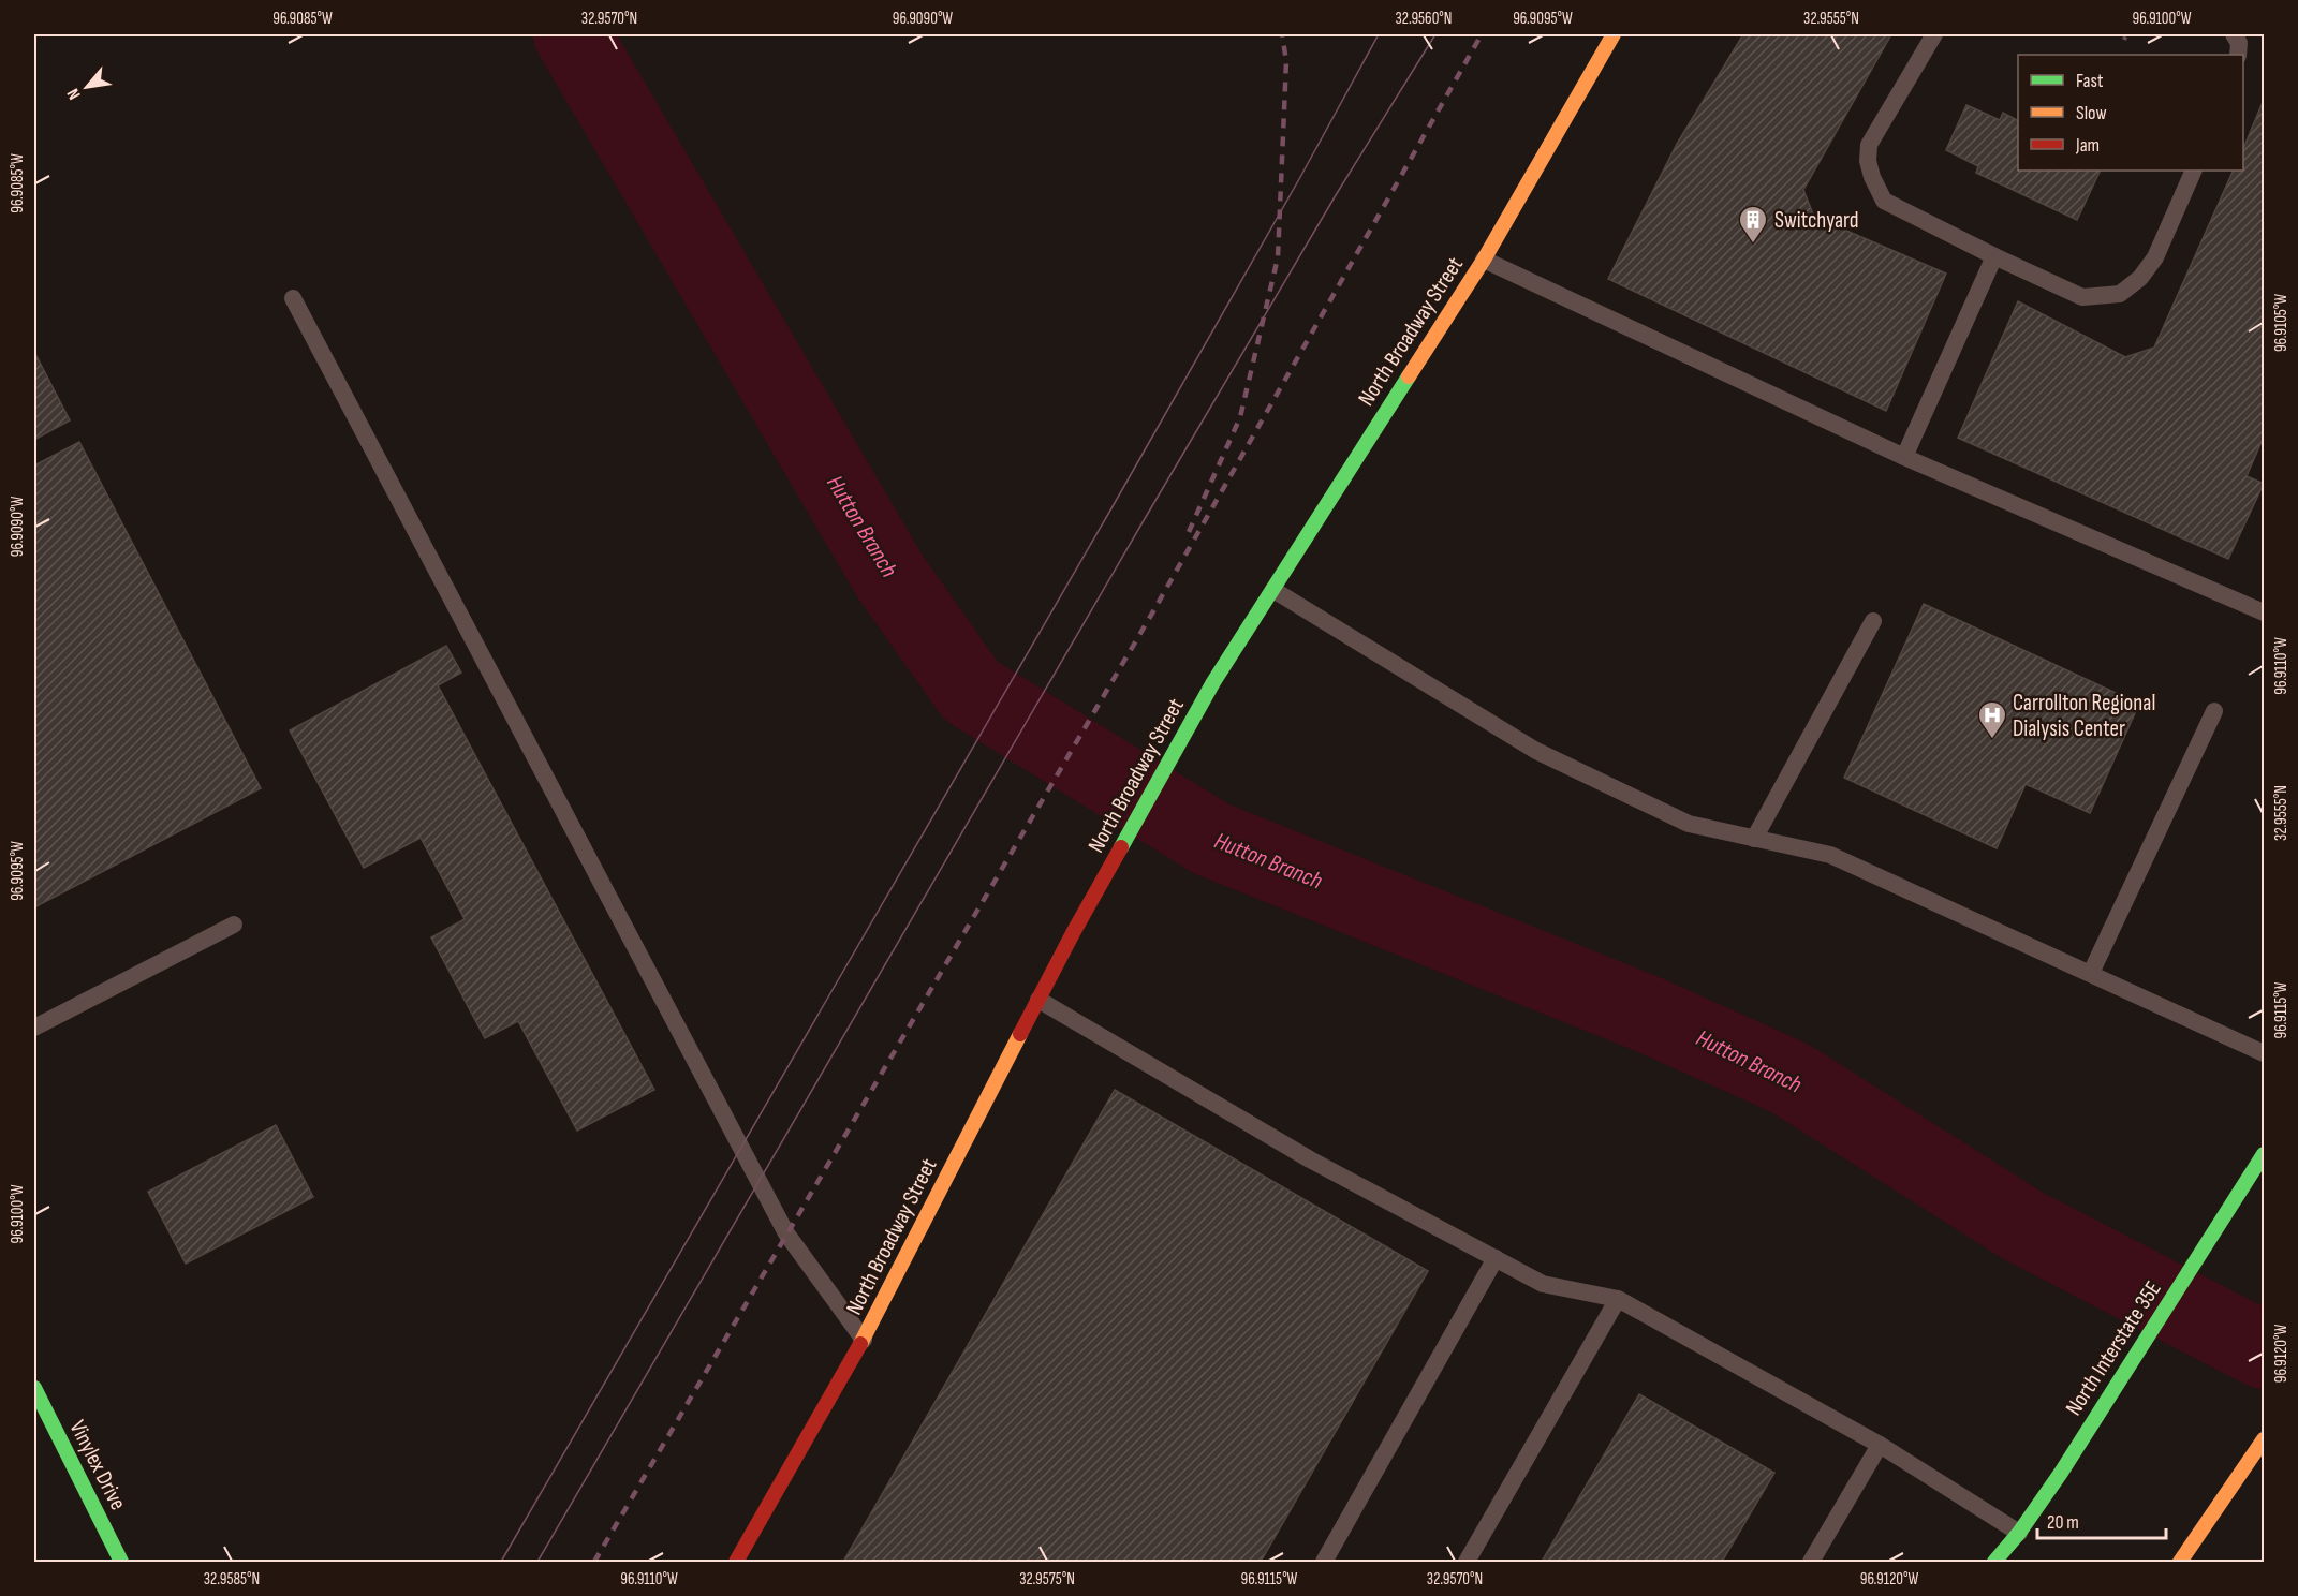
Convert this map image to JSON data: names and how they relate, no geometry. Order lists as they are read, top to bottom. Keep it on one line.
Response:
{"streets":{"main road":["North Broadway Street","North Interstate 35E","Vinylex Drive"]},"water":["Hutton Branch"],"places":{"building":["Switchyard"],"hospital":["Carrollton Regional Dialysis Center"]},"legend":["Fast","Slow","Jam"],"scale_bar":"20 m","north":"bottom left","coordinates":["96.9085°W","32.9570°N","96.9090°W","32.9560°N","96.9095°W","32.9555°N","96.9100°W","96.9105°W","96.9110°W","96.9115°W","96.9120°W","32.9585°N","32.9575°N"]}
